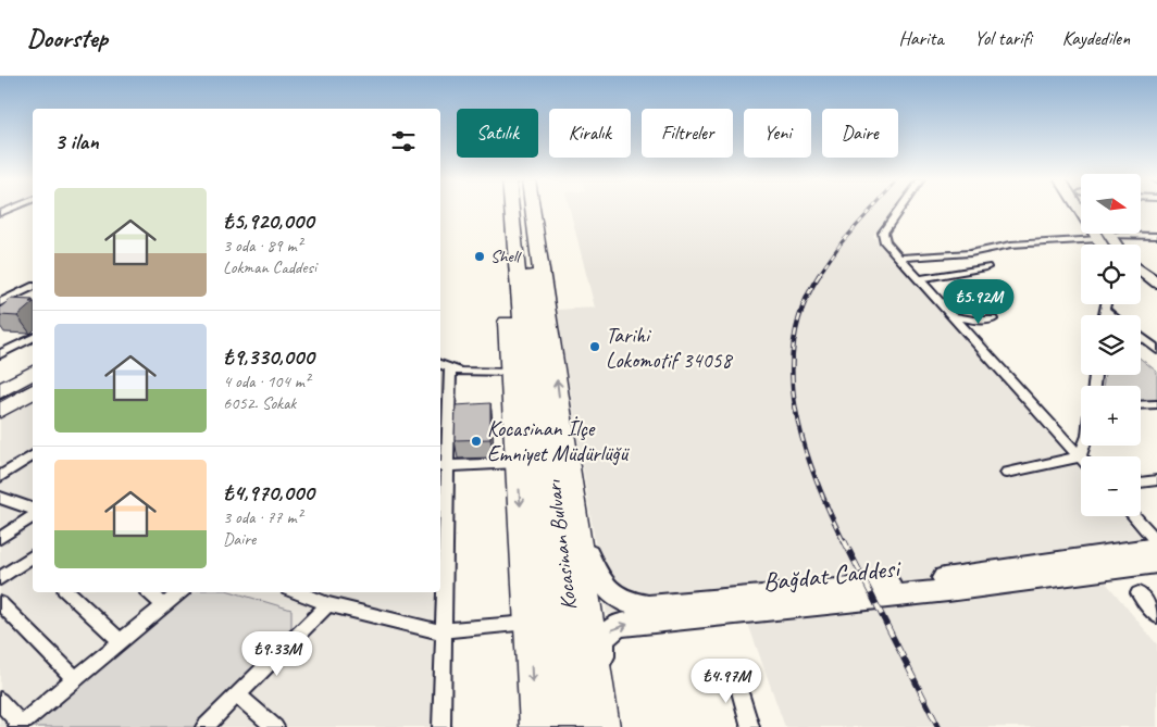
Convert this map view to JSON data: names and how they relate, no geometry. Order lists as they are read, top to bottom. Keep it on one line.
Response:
{"streets":{"highway":["Kocasinan Bulvarı"],"main road":["Bağdat Caddesi"]},"one_way":["Bağdat Caddesi"],"places":["Shell","Tarihi Lokomotif 34058","Kocasinan İlçe Emniyet Müdürlüğü"],"north":"right","page":{"header":"Doorstep","nav":["Harita","Yol tarifi","Kaydedilen"],"chip":["Satılık","Kiralık","Filtreler","Yeni","Daire"],"heading":"3 ilan","map_buttons":["+","−"],"list":[{"name":"₺5,920,000","note":"3 oda · 89 m² · Lokman Caddesi"},{"name":"₺9,330,000","note":"4 oda · 104 m² · 6052. Sokak"},{"name":"₺4,970,000","note":"3 oda · 77 m² · Daire"}],"price":["₺5.92M","₺9.33M","₺4.97M"]}}
